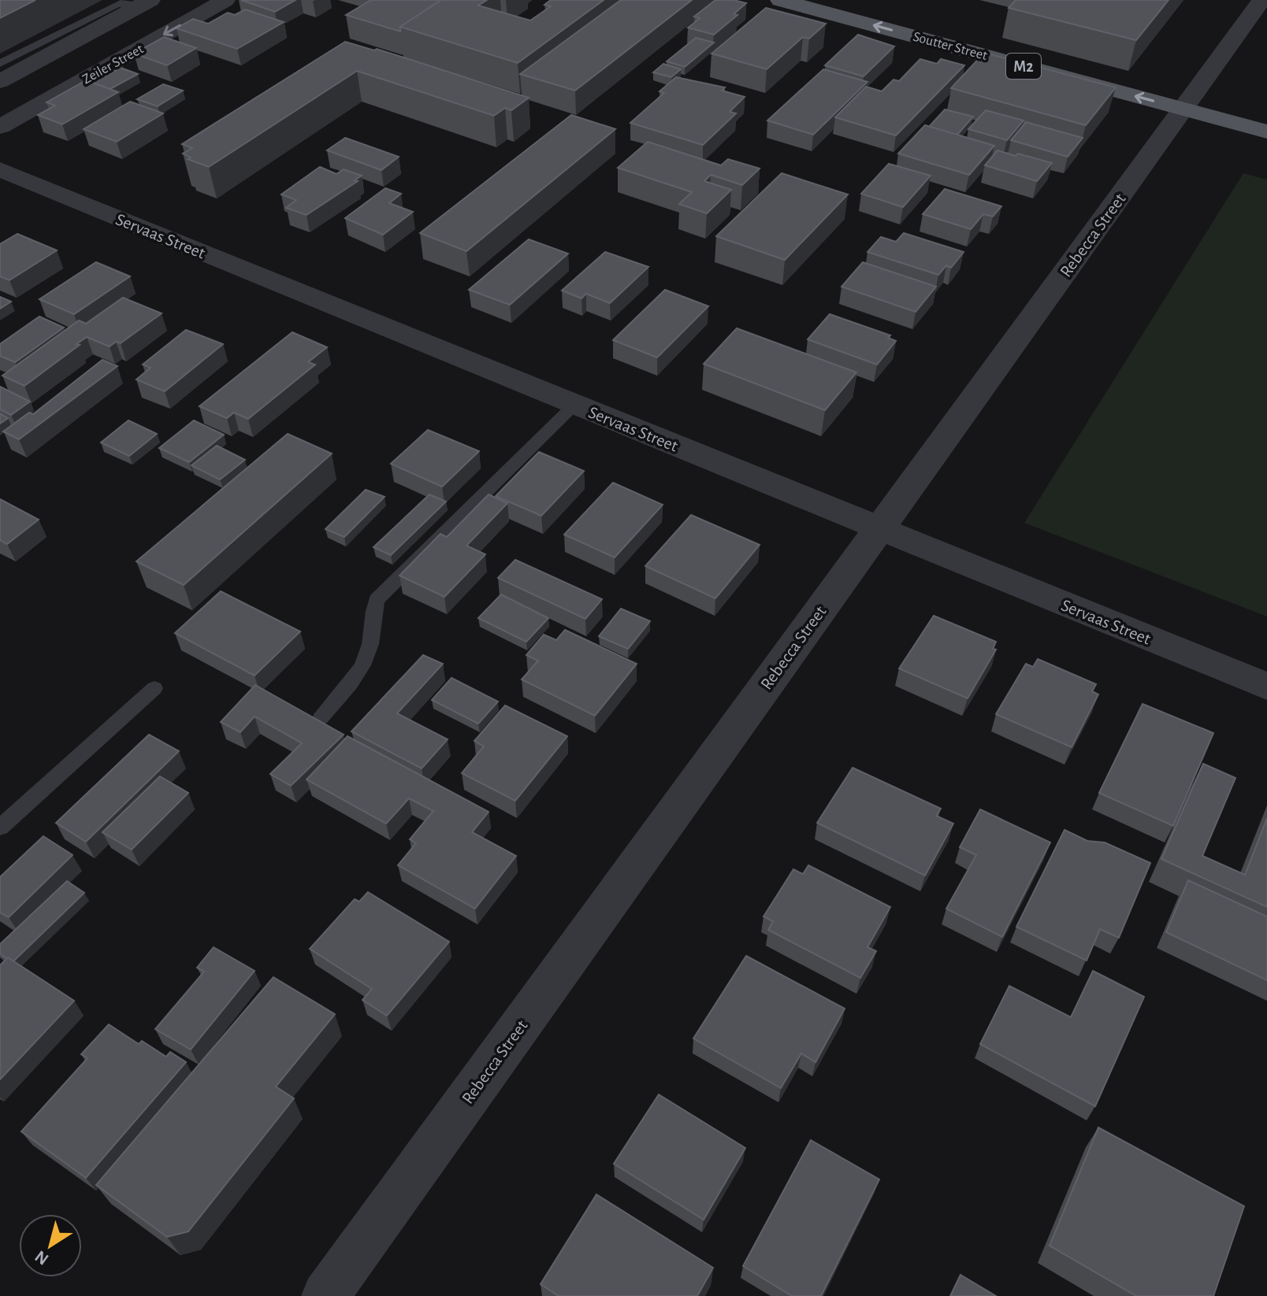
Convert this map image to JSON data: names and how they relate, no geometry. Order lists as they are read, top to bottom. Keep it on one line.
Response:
{"streets":{"main road":["Soutter Street","M2"],"street":["Zeiler Street","Rebecca Street","Servaas Street"]},"crossings":[["Soutter Street","Rebecca Street"],["Rebecca Street","Servaas Street"]],"one_way":["Soutter Street"],"north":"bottom left"}
